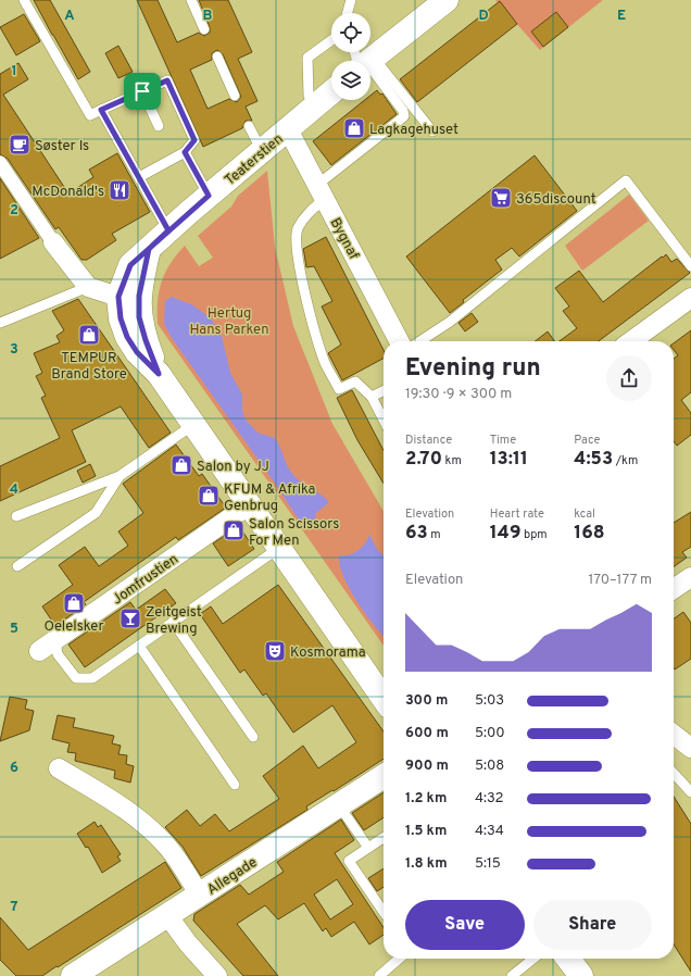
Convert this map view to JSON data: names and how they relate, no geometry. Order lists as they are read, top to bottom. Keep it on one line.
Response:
{"streets":{"street":["Teaterstien","Bygnaf","Jomfrustien","Allegade"]},"crossings":[["Teaterstien","Bygnaf"]],"parks":["Hertug Hans Parken"],"places":{"shop":["Lagkagehuset","TEMPUR Brand Store","Salon by JJ","KFUM & Afrika Genbrug","Salon Scissors For Men","Oelelsker"],"cafe":["Søster Is"],"restaurant":["McDonald's"],"supermarket":["365discount"],"bar":["Zeitgeist Brewing"],"theatre":["Kosmorama"]},"page":{"heading":["Evening run","19:30 · 9 × 300 m"],"stats":[["Distance","2.70 km"],["Time","13:11"],["Pace","4:53 /km"],["Elevation","63 m"],["Heart rate","149 bpm"],["kcal","168"]],"chart":["Elevation","170–177 m"],"list":[{"name":"300 m","note":"5:03"},{"name":"600 m","note":"5:00"},{"name":"900 m","note":"5:08"},{"name":"1.2 km","note":"4:32"},{"name":"1.5 km","note":"4:34"},{"name":"1.8 km","note":"5:15"}],"buttons":["Save","Share"]},"grid":{"columns":["A","B","D","E"],"rows":["1","2","3","4","5","6","7"]}}
